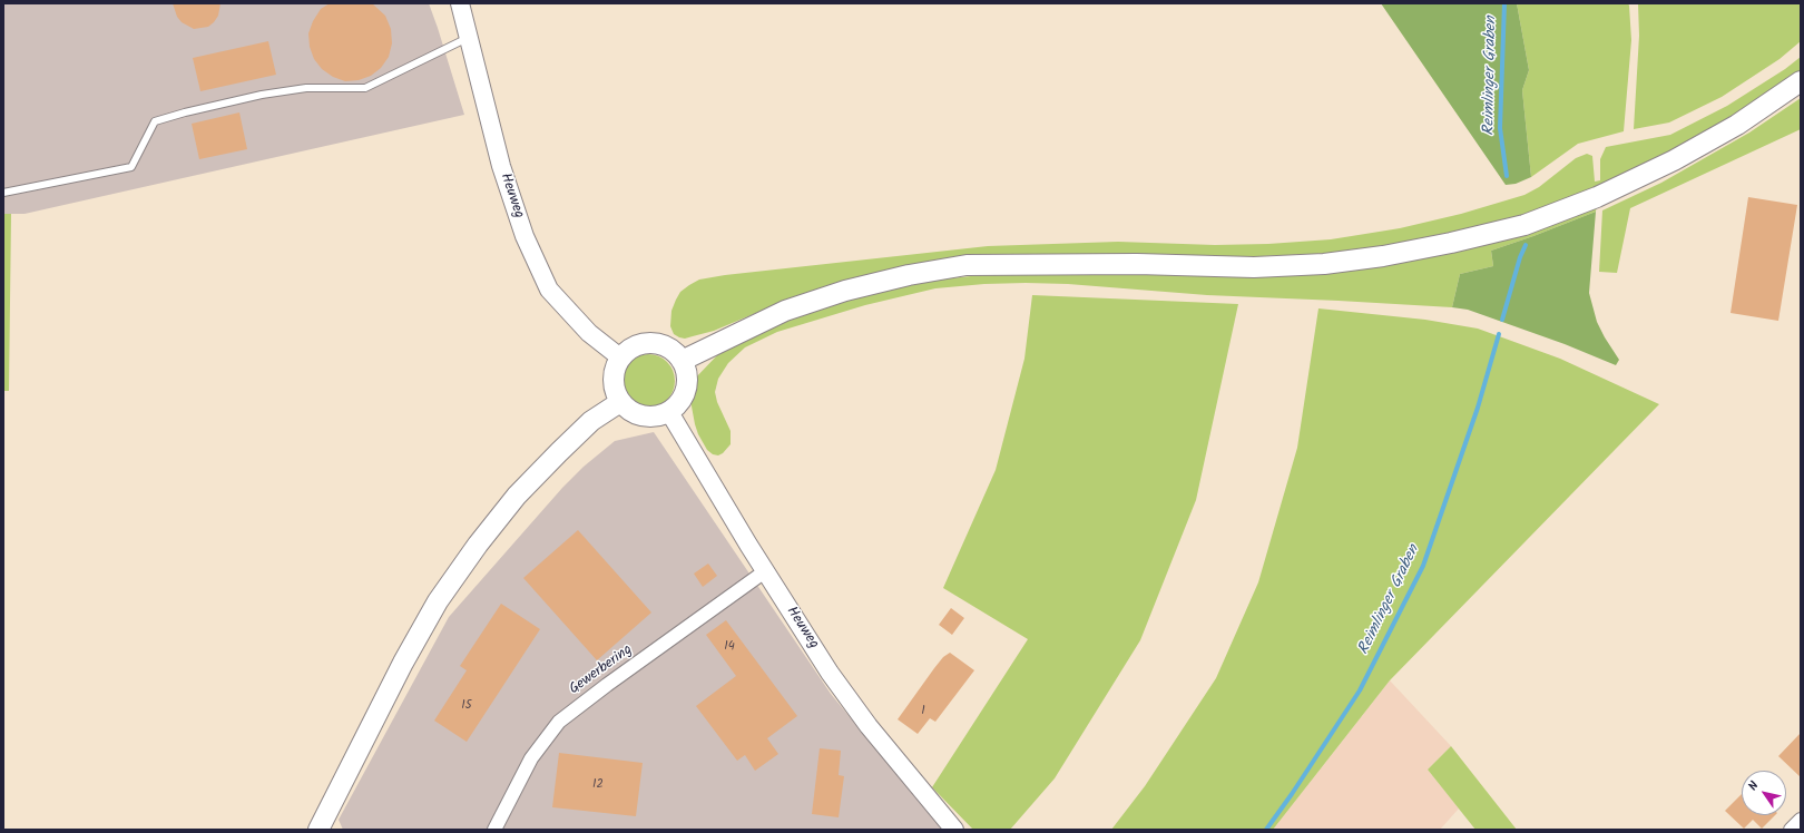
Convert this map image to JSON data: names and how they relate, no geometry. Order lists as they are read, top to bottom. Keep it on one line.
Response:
{"streets":{"street":["Heuweg","Gewerbering"]},"crossings":[["Heuweg","Gewerbering"]],"water":["Reimlinger Graben"],"house_numbers":["14","15","1","12"],"north":"top left"}
